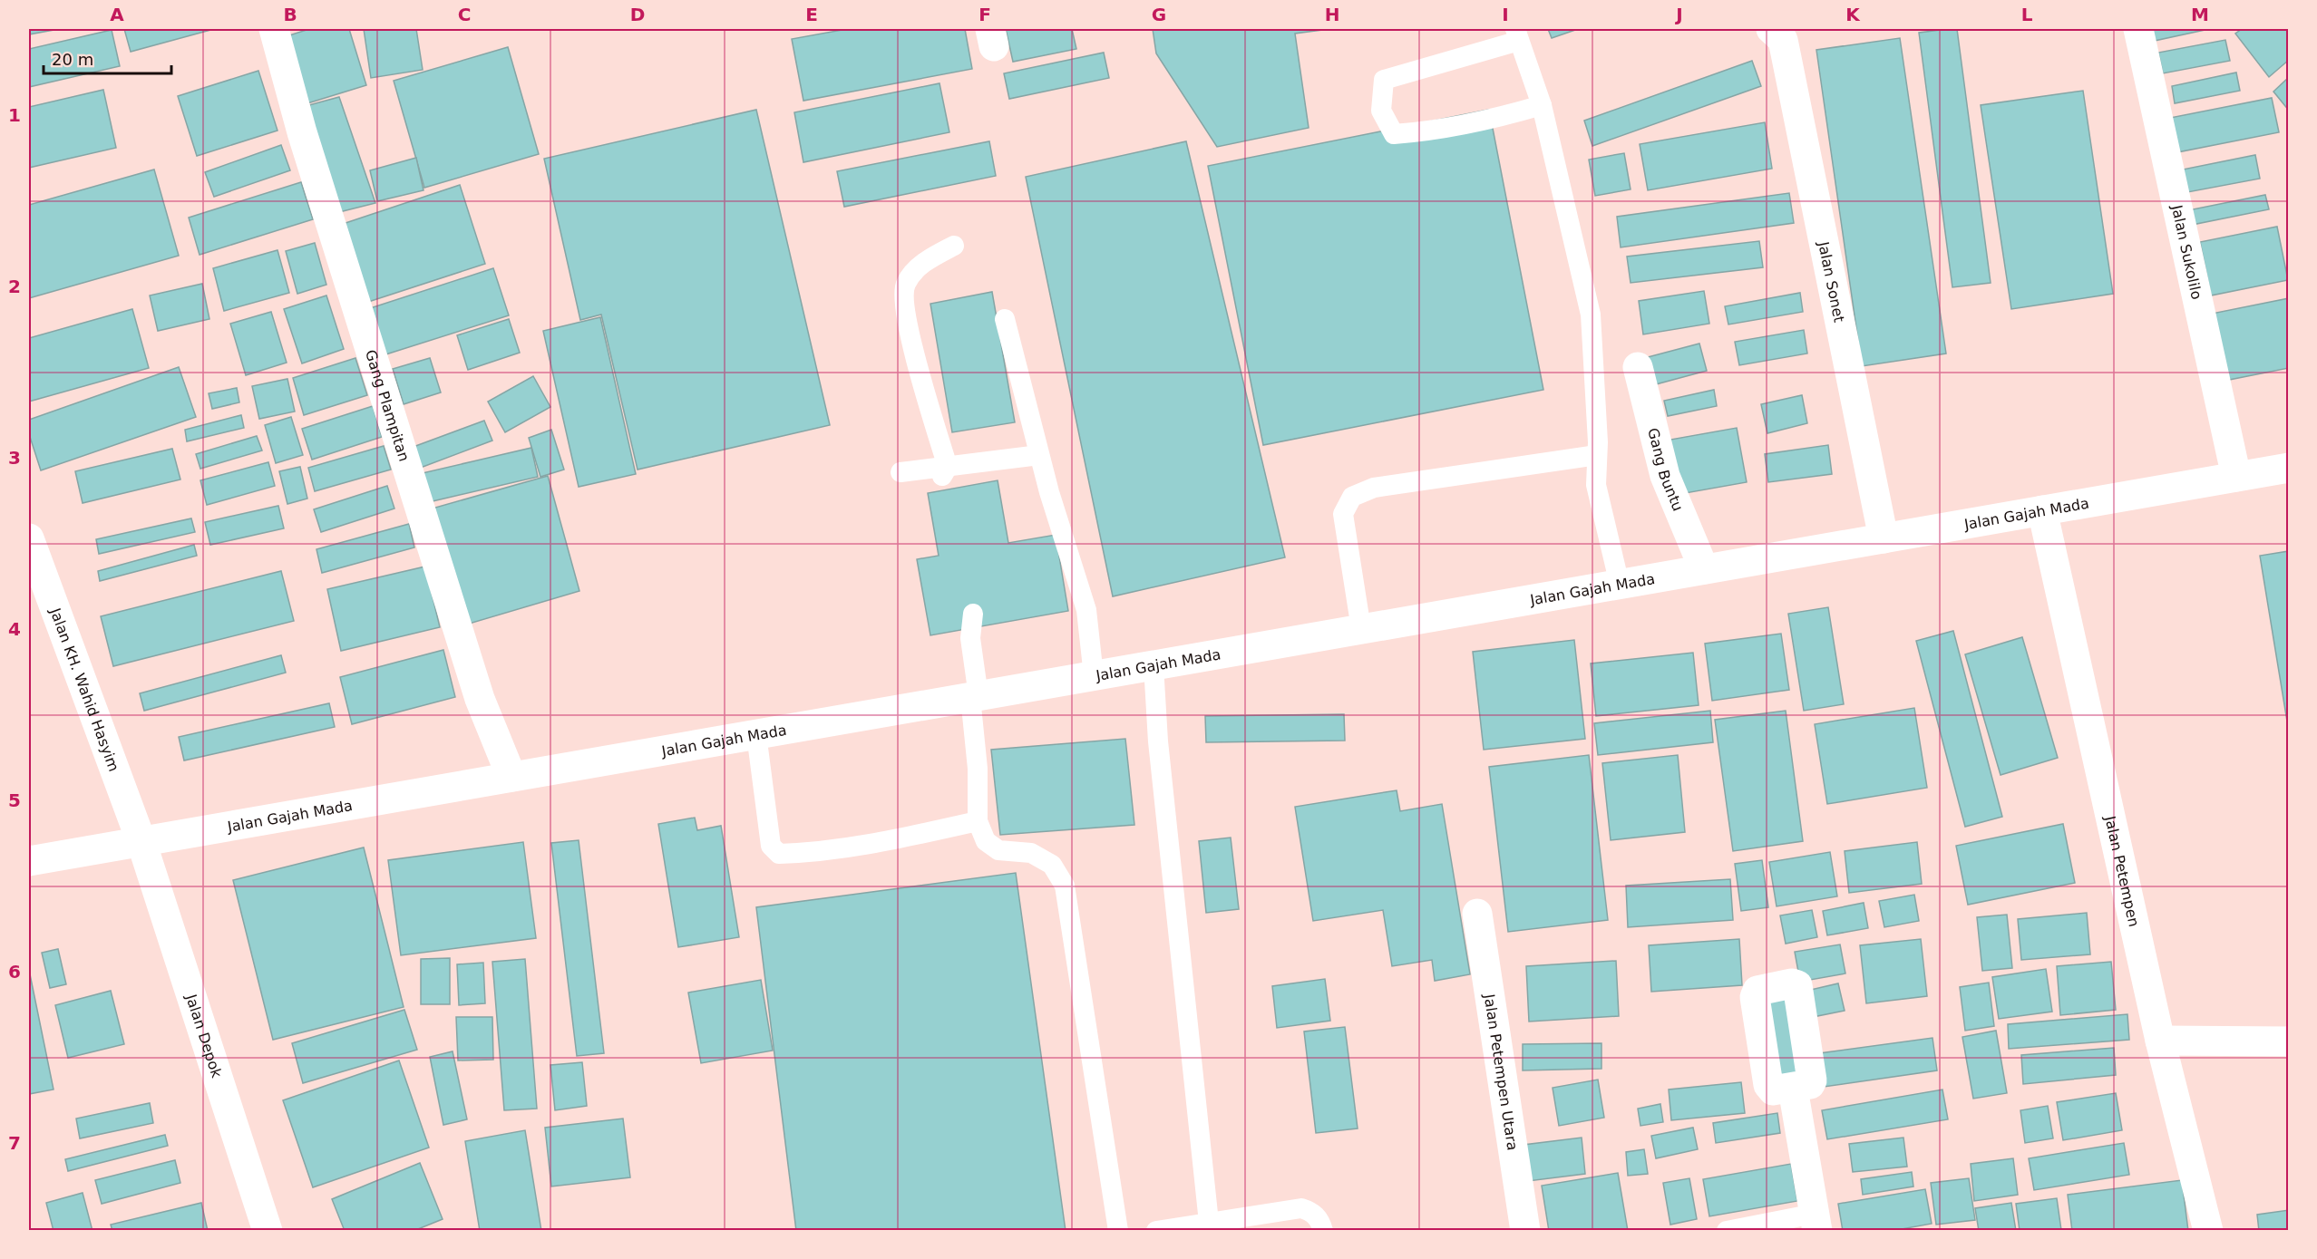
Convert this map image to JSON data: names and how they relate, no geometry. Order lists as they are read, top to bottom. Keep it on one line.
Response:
{"streets":{"street":["Jalan Sukolilo","Jalan Sonet","Gang Plampitan","Gang Buntu","Jalan Gajah Mada","Jalan KH. Wahid Hasyim","Jalan Petempen","Jalan Depok","Jalan Petempen Utara"]},"crossings":[["Jalan Sukolilo","Jalan Gajah Mada"],["Jalan Sonet","Jalan Gajah Mada"],["Gang Plampitan","Jalan Gajah Mada"],["Gang Buntu","Jalan Gajah Mada"],["Jalan Gajah Mada","Jalan KH. Wahid Hasyim"],["Jalan Gajah Mada","Jalan Petempen"],["Jalan Gajah Mada","Jalan Depok"],["Jalan KH. Wahid Hasyim","Jalan Depok"]],"scale_bar":"20 m","grid":{"columns":["A","B","C","D","E","F","G","H","I","J","K","L","M"],"rows":["1","2","3","4","5","6","7"]}}
